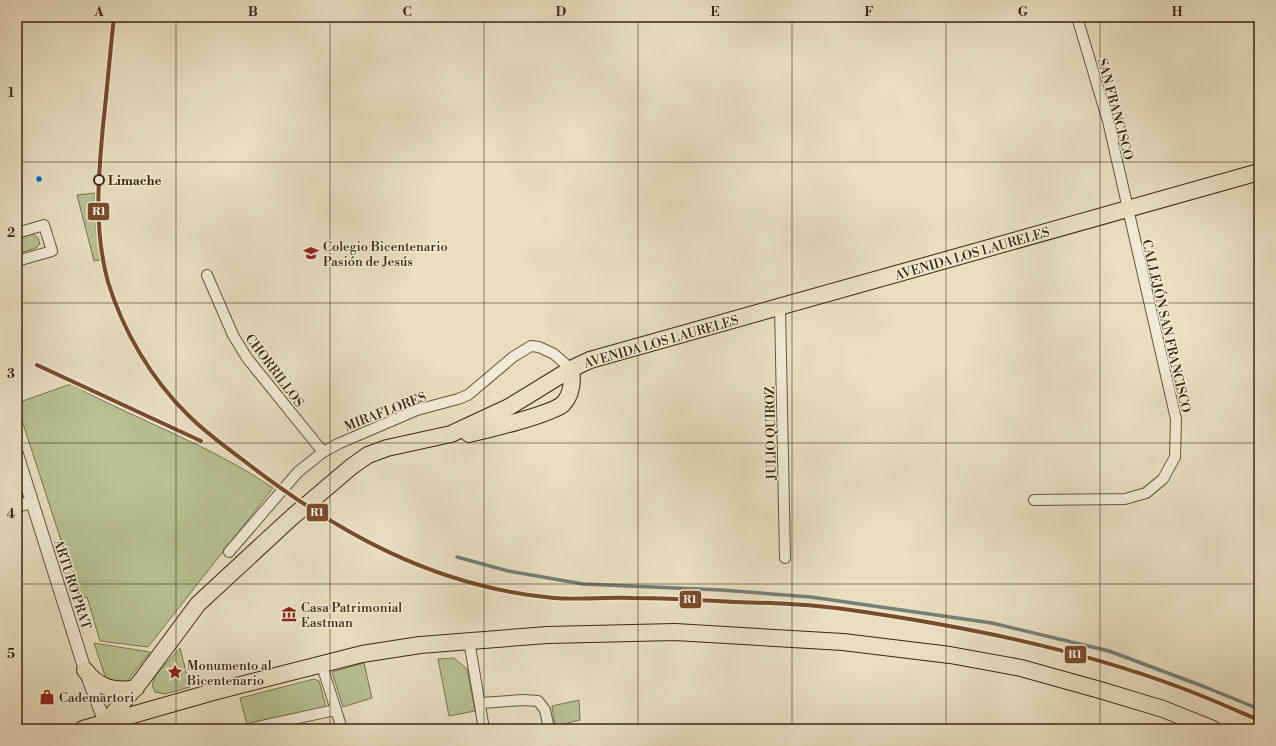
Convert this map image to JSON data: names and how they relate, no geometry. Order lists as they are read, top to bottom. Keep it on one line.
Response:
{"streets":{"main road":["AVENIDA LOS LAURELES"],"street":["SAN FRANCISCO","CALLEJÓN SAN FRANCISCO","CHORRILLOS","MIRAFLORES","JULIO QUIROZ","ARTURO PRAT"]},"crossings":[["SAN FRANCISCO","AVENIDA LOS LAURELES"],["SAN FRANCISCO","CALLEJÓN SAN FRANCISCO"],["AVENIDA LOS LAURELES","CALLEJÓN SAN FRANCISCO"],["AVENIDA LOS LAURELES","MIRAFLORES"],["AVENIDA LOS LAURELES","JULIO QUIROZ"],["AVENIDA LOS LAURELES","ARTURO PRAT"],["CHORRILLOS","MIRAFLORES"]],"places":{"other":["Limache"],"school or university":["Colegio Bicentenario Pasión de Jesús"],"museum":["Casa Patrimonial Eastman"],"place":["Monumento al Bicentenario"],"shop":["Cademartori"]},"lines":["transit line R1"],"grid":{"columns":["A","B","C","D","E","F","G","H"],"rows":["1","2","3","4","5"]}}
